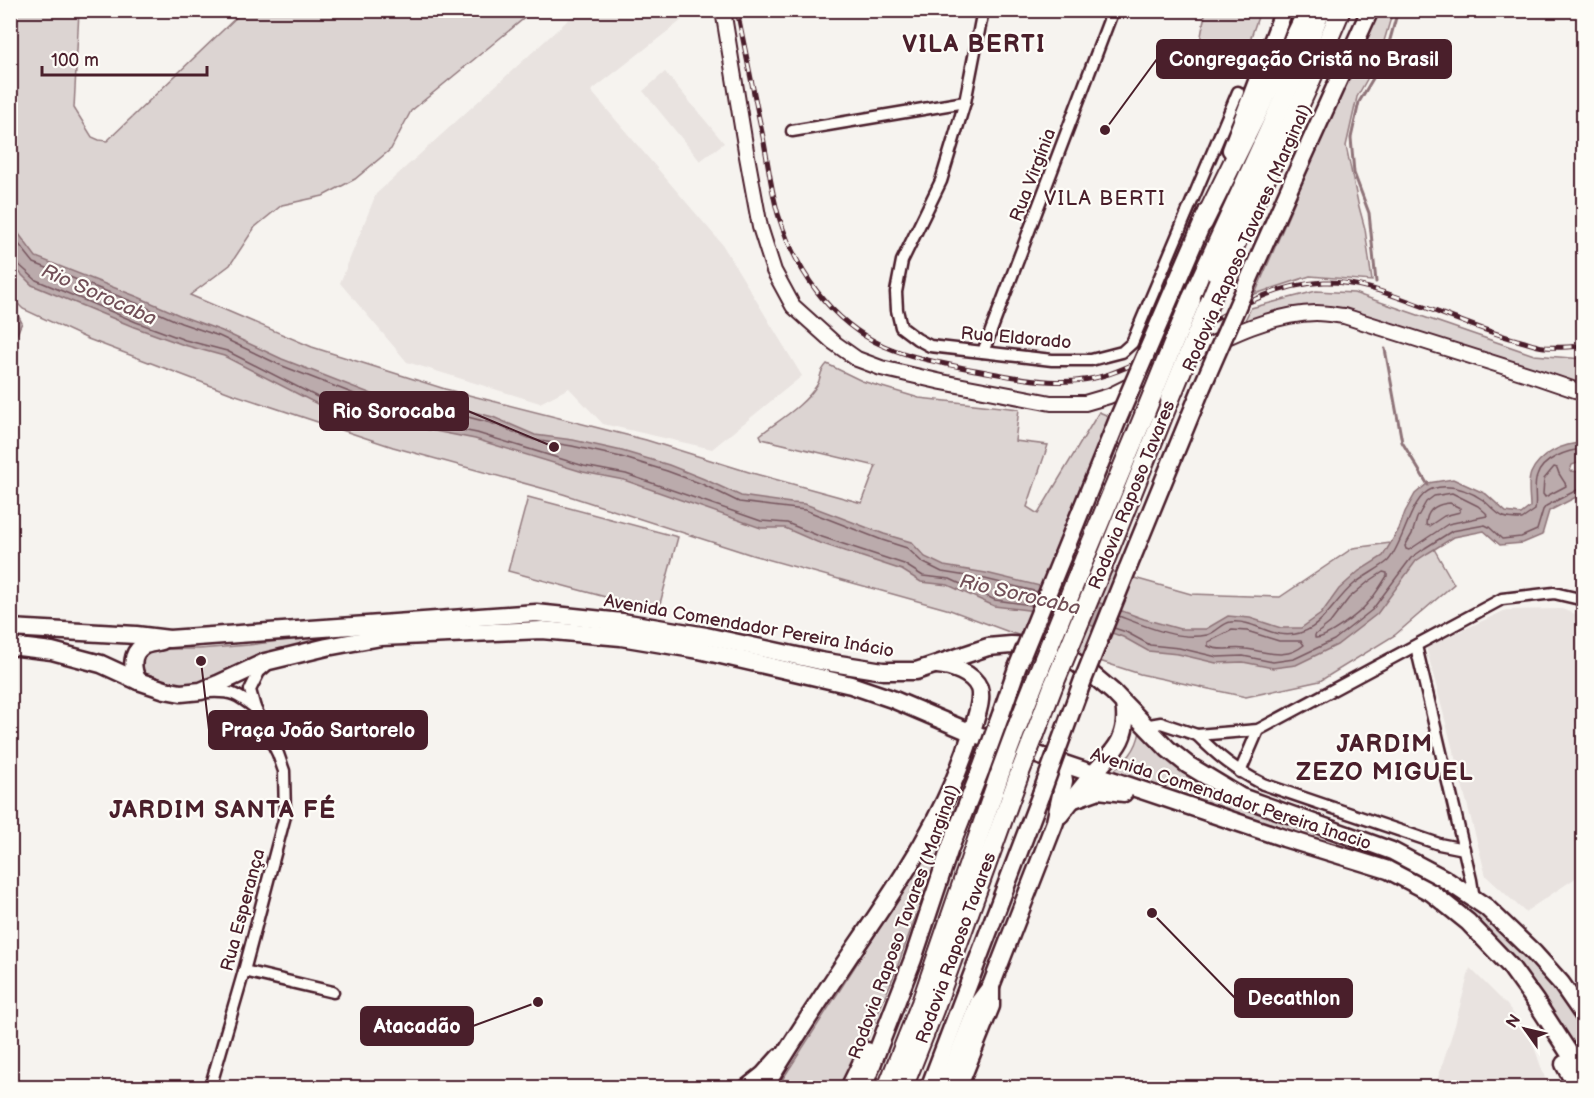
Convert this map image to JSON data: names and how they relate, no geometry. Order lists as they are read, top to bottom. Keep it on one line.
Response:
{"streets":{"highway":["Rodovia Raposo Tavares (Marginal)","Rodovia Raposo Tavares","Avenida Comendador Pereira Inácio","Avenida Comendador Pereira Inacio"],"street":["Rua Virgínia","Rua Eldorado","Rua Esperança"]},"crossings":[["Rua Virgínia","Rua Eldorado"],["Avenida Comendador Pereira Inácio","Avenida Comendador Pereira Inacio"],["Avenida Comendador Pereira Inácio","Rua Esperança"]],"districts":["VILA BERTI","VILA BERTI","JARDIM ZEZO MIGUEL","JARDIM SANTA FÉ"],"water":["Rio Sorocaba"],"places":["Congregação Cristã no Brasil","Rio Sorocaba","Praça João Sartorelo","Decathlon","Atacadão"],"scale_bar":"100 m","north":"top left"}
